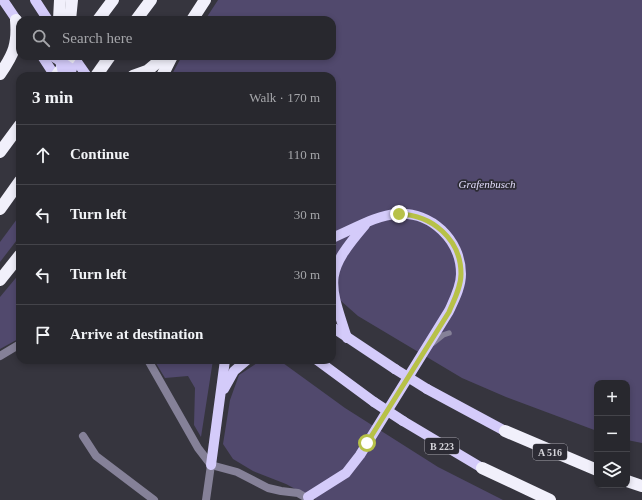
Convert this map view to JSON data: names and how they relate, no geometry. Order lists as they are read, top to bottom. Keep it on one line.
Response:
{"streets":{"highway":["A 516"],"main road":["B 223"]},"parks":["Grafenbusch"],"page":{"search":"Search here","heading":["3 min","Walk · 170 m"],"list":[["Continue","110 m"],["Turn left","30 m"],["Turn left","30 m"],"Arrive at destination"],"map_buttons":["+","−"]}}
